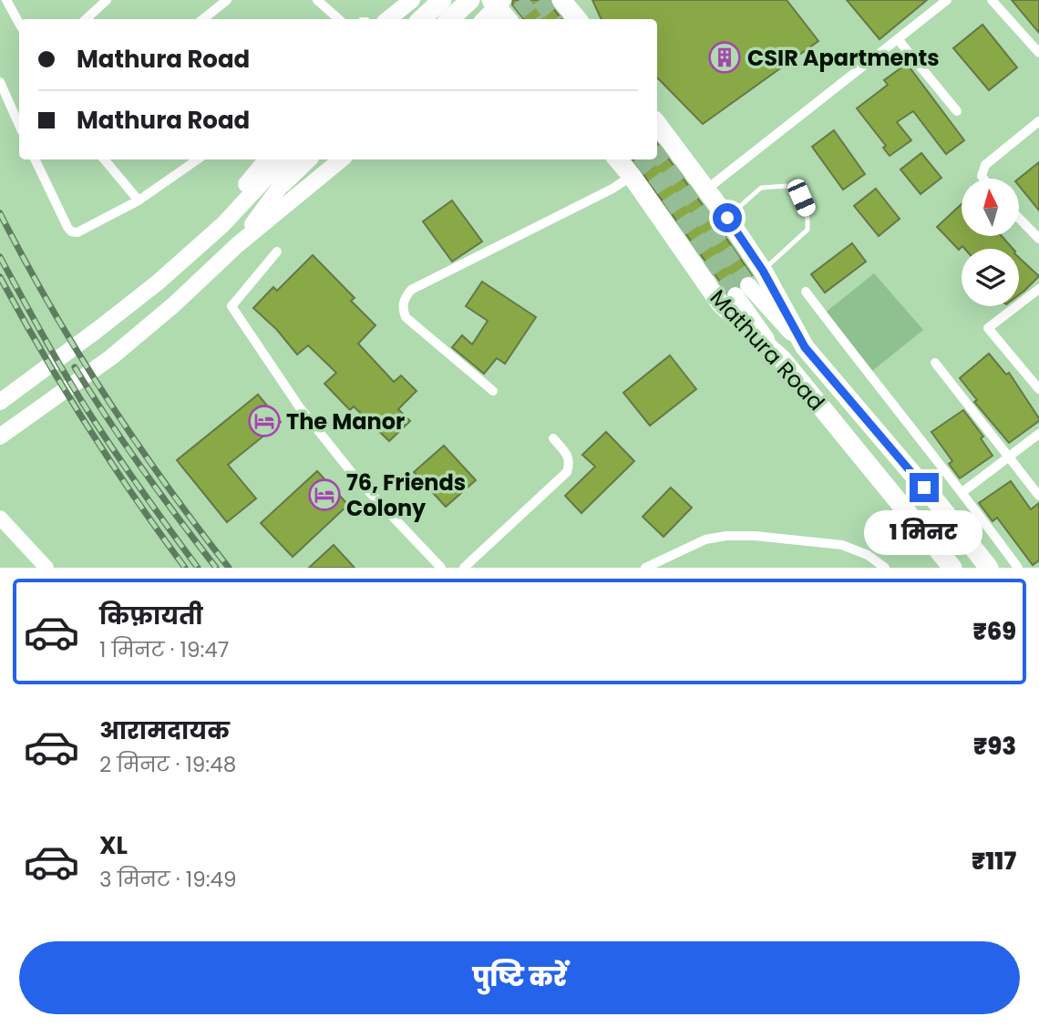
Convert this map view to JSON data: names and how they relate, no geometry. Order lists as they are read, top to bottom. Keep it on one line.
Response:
{"streets":{"highway":["Mathura Road"]},"places":{"building":["CSIR Apartments"],"hotel":["The Manor","76, Friends Colony"]},"north":"top","page":{"banner":["Mathura Road","Mathura Road"],"bubble":"1 मिनट","list":[{"name":"किफ़ायती","note":"1 मिनट · 19:47","value":"₹69"},{"name":"आरामदायक","note":"2 मिनट · 19:48","value":"₹93"},{"name":"XL","note":"3 मिनट · 19:49","value":"₹117"}],"buttons":"पुष्टि करें"}}
